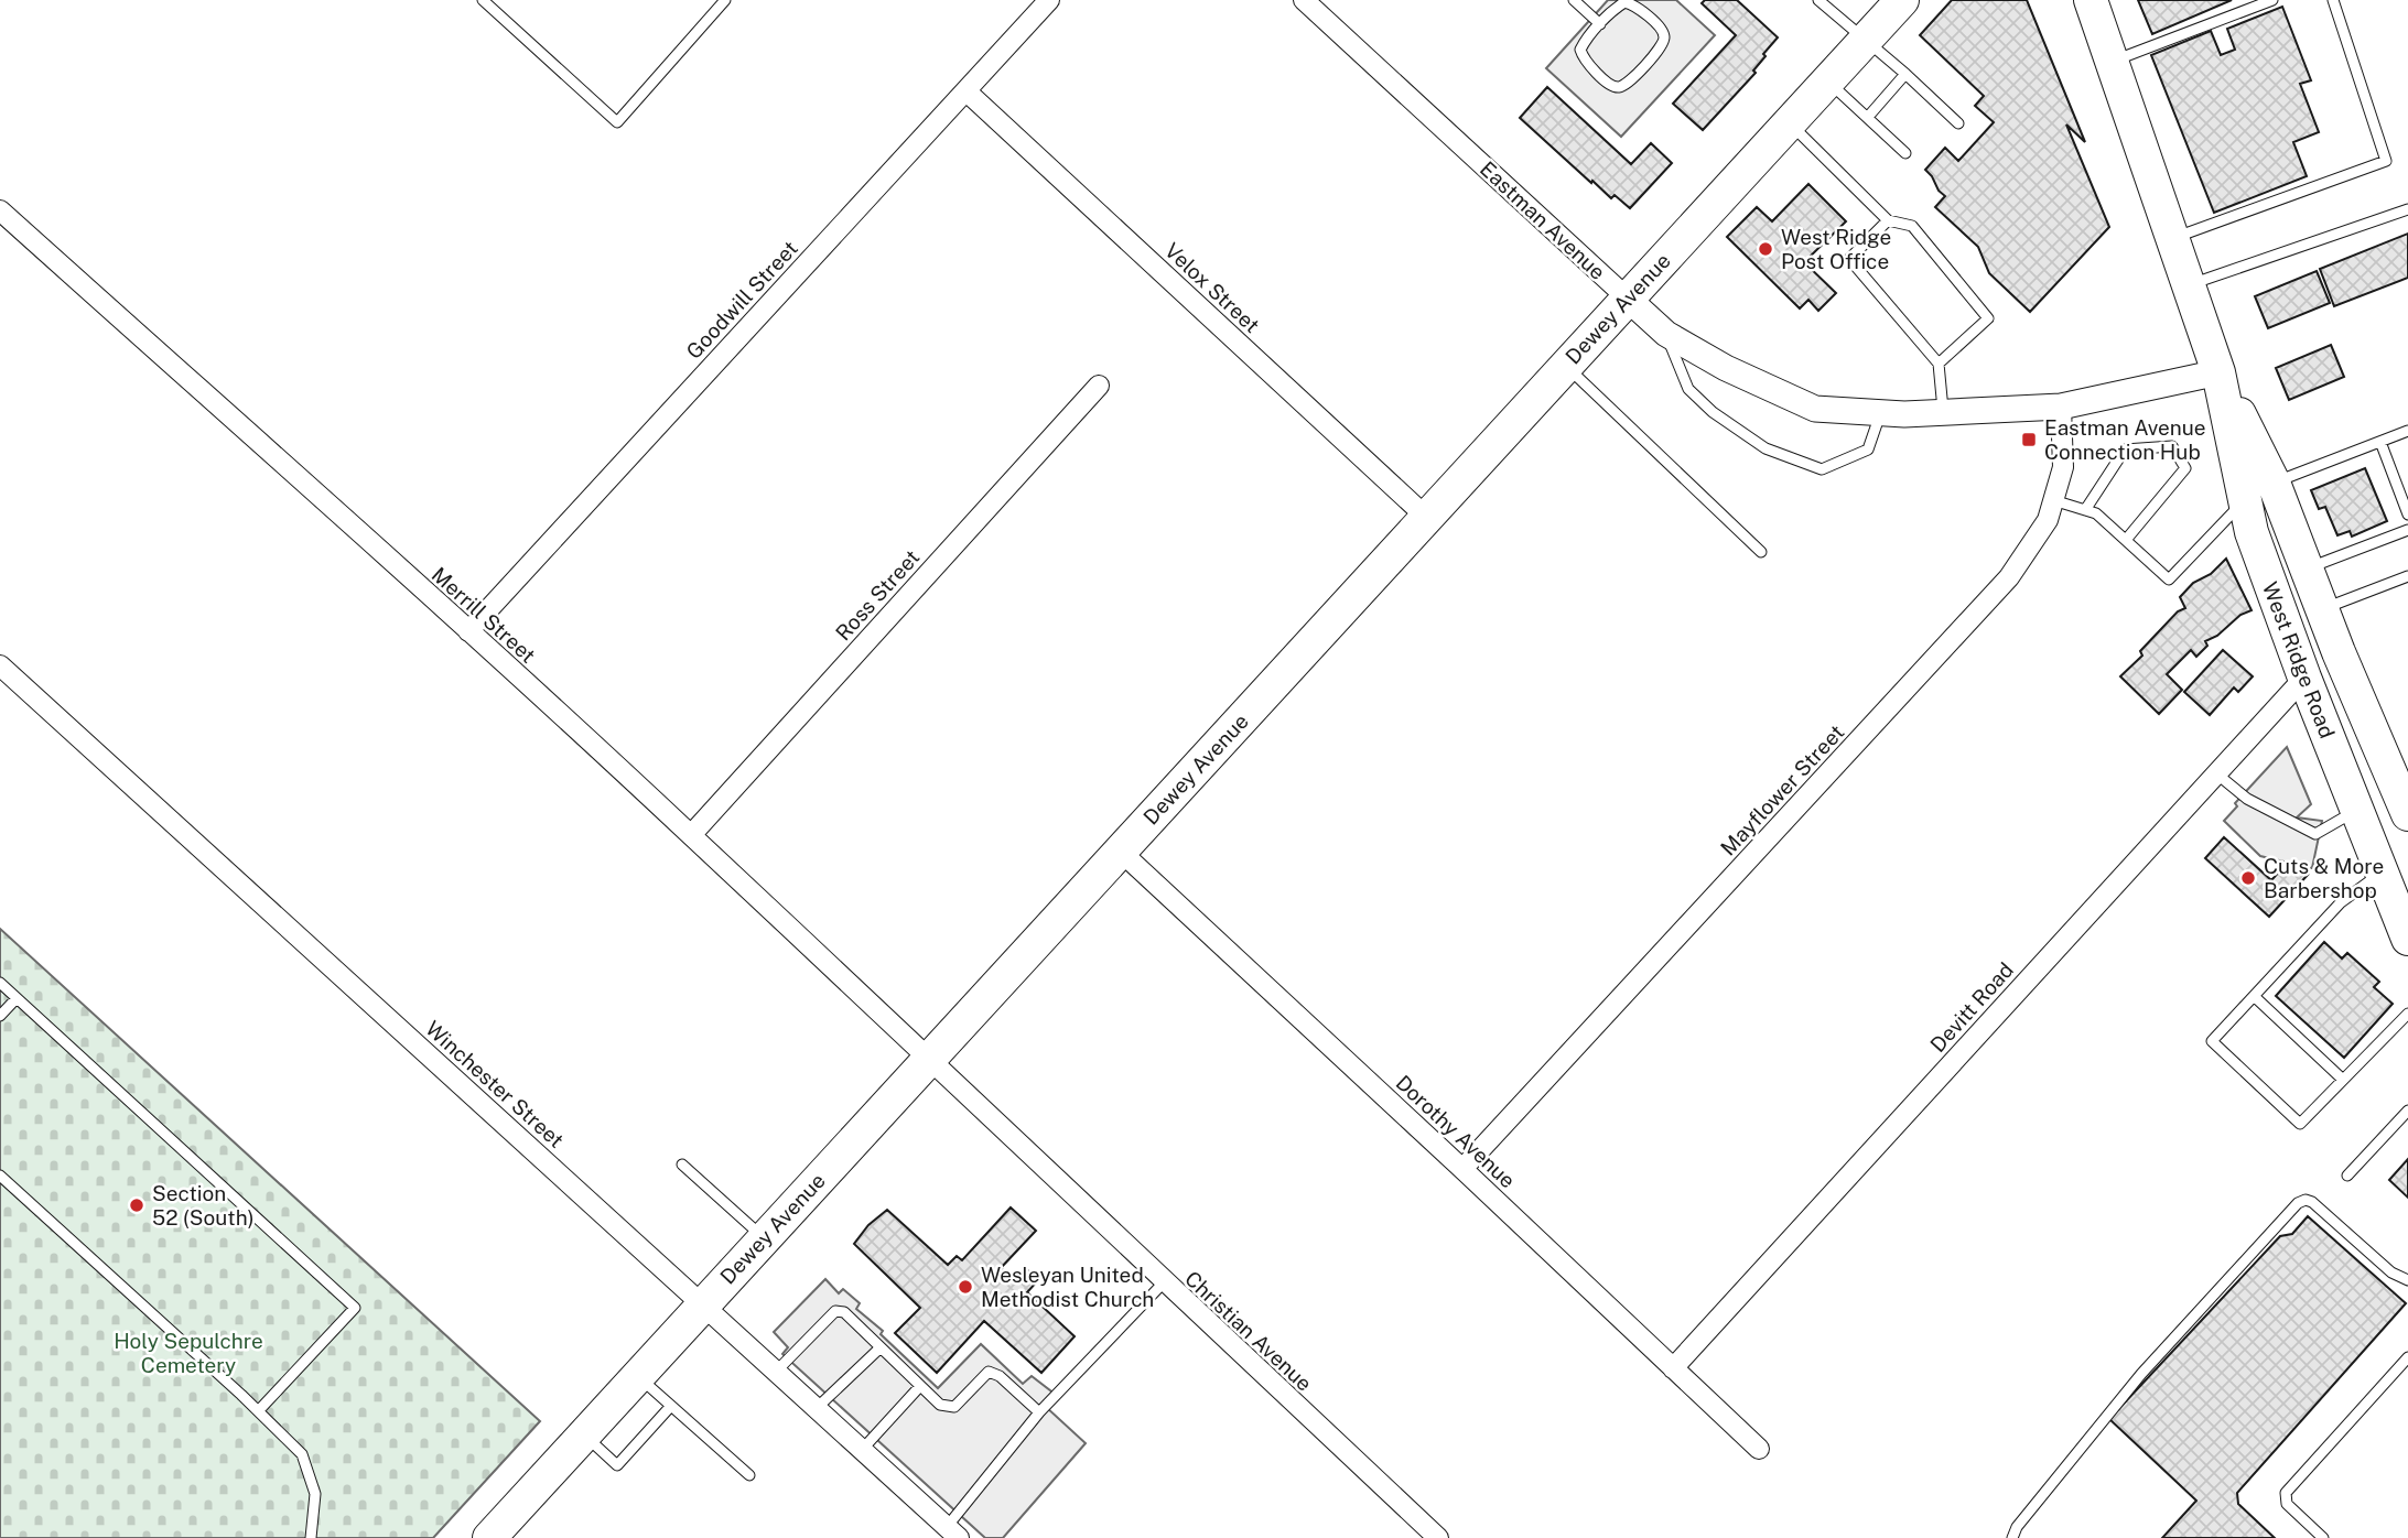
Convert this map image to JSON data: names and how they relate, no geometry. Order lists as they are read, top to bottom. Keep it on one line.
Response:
{"streets":{"main road":["Dewey Avenue","West Ridge Road"],"street":["Eastman Avenue","Velox Street","Goodwill Street","Ross Street","Merrill Street","Mayflower Street","Devitt Road","Winchester Street","Dorothy Avenue","Christian Avenue"]},"crossings":[["Eastman Avenue","Dewey Avenue"],["Eastman Avenue","West Ridge Road"],["Eastman Avenue","Mayflower Street"],["Velox Street","Goodwill Street"],["Velox Street","Dewey Avenue"],["Goodwill Street","Merrill Street"],["Dewey Avenue","Merrill Street"],["Dewey Avenue","Winchester Street"],["Dewey Avenue","Dorothy Avenue"],["Dewey Avenue","Christian Avenue"],["Ross Street","Merrill Street"],["Merrill Street","Christian Avenue"],["West Ridge Road","Devitt Road"],["Mayflower Street","Dorothy Avenue"],["Devitt Road","Dorothy Avenue"]],"parks":["Holy Sepulchre Cemetery"],"places":{"other":["West Ridge Post Office","Cuts & More Barbershop","Section 52 (South)","Wesleyan United Methodist Church"],"transit":["Eastman Avenue Connection Hub"]}}
